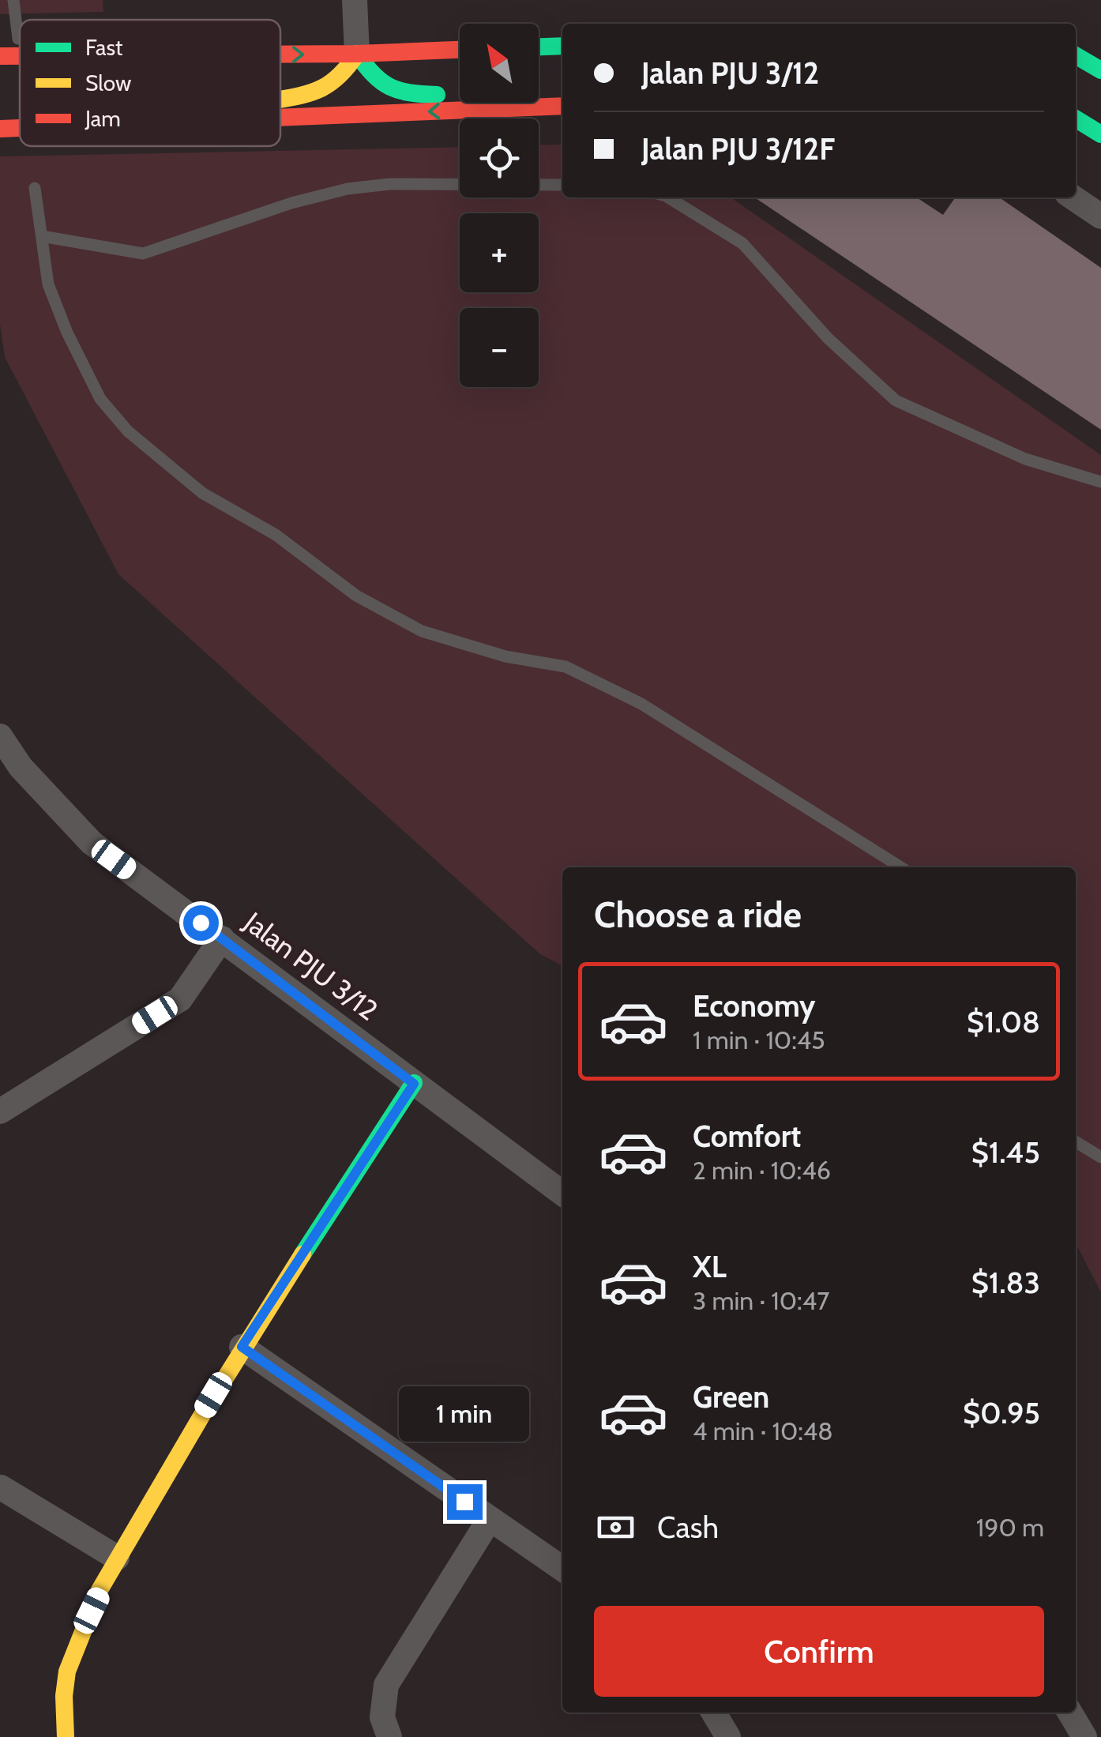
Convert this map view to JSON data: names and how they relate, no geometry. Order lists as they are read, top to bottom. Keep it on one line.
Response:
{"streets":{"street":["Jalan PJU 3/12"]},"legend":["Fast","Slow","Jam"],"north":"top left","page":{"map_buttons":["+","−"],"banner":["Jalan PJU 3/12","Jalan PJU 3/12F"],"heading":"Choose a ride","list":[{"name":"Economy","note":"1 min · 10:45","value":"$1.08"},{"name":"Comfort","note":"2 min · 10:46","value":"$1.45"},{"name":"XL","note":"3 min · 10:47","value":"$1.83"},{"name":"Green","note":"4 min · 10:48","value":"$0.95"}],"bubble":"1 min","pay":["Cash","190 m"],"buttons":"Confirm"}}
